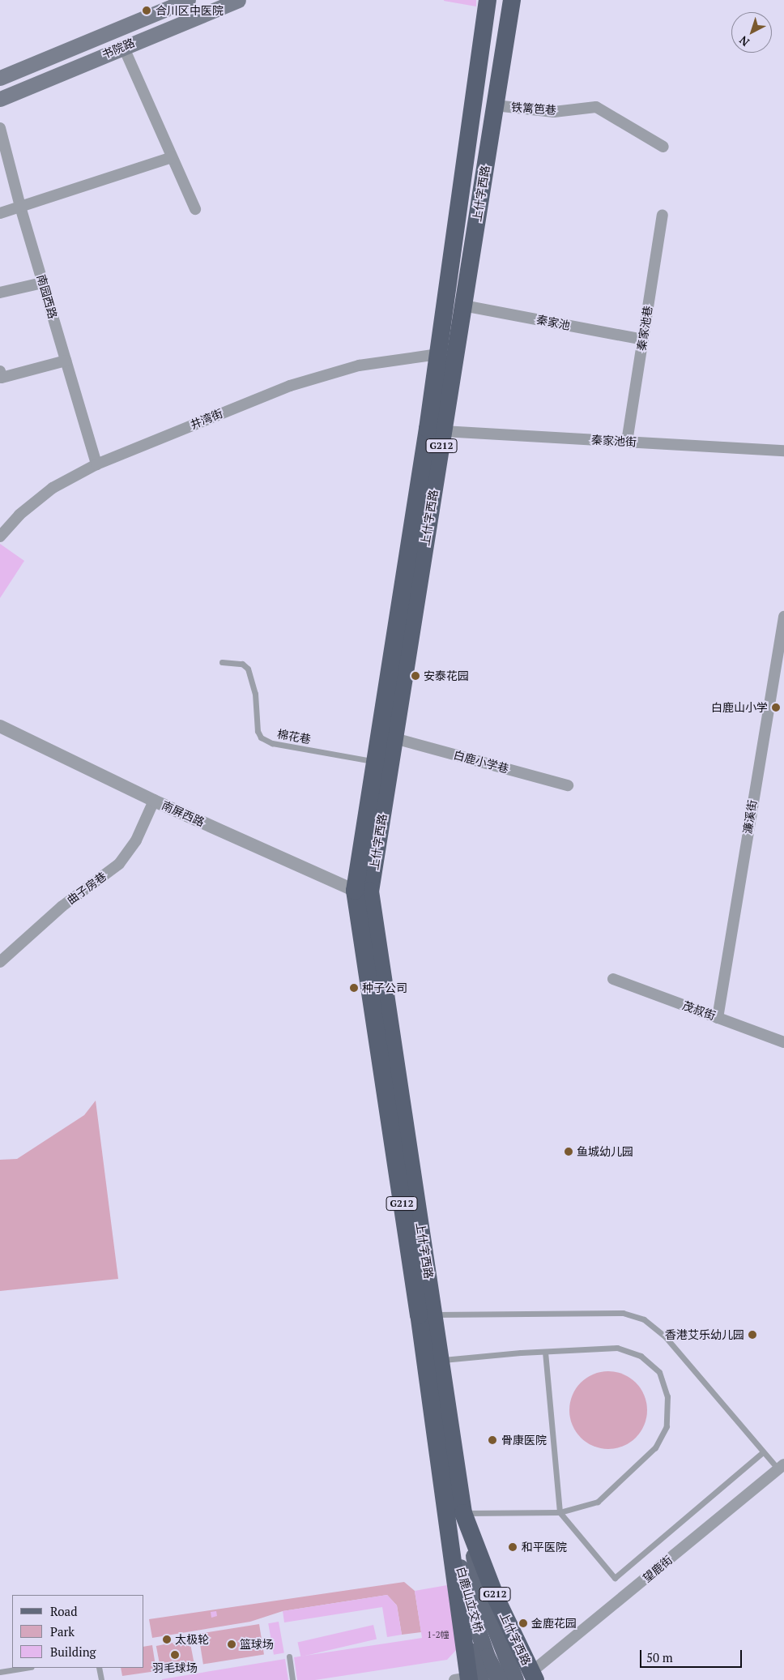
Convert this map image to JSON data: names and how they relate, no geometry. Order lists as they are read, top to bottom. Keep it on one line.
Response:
{"streets":{"highway":["上什字西路","G212"],"main road":["书院路","白鹿山立交桥"],"street":["铁篱笆巷","南园西路","秦家池","秦家池巷","井湾街","秦家池街","白鹿小学巷","南屏西路","濂溪街","曲子房巷","茂叔街","望鹿街"],"lane":["棉花巷"]},"crossings":[["铁篱笆巷","上什字西路"],["上什字西路","秦家池"],["上什字西路","井湾街"],["上什字西路","秦家池街"],["上什字西路","棉花巷"],["上什字西路","白鹿小学巷"],["上什字西路","南屏西路"],["上什字西路","望鹿街"],["上什字西路","白鹿山立交桥"],["南园西路","井湾街"],["秦家池","秦家池巷"],["秦家池巷","秦家池街"],["南屏西路","曲子房巷"],["濂溪街","茂叔街"]],"places":["合川区中医院","安泰花园","白鹿山小学","种子公司","鱼城幼儿园","香港艾乐幼儿园","骨康医院","和平医院","金鹿花园","太极轮","篮球场","羽毛球场"],"house_numbers":["1-2幢"],"legend":["Road","Park","Building"],"scale_bar":"50 m","north":"bottom left"}
